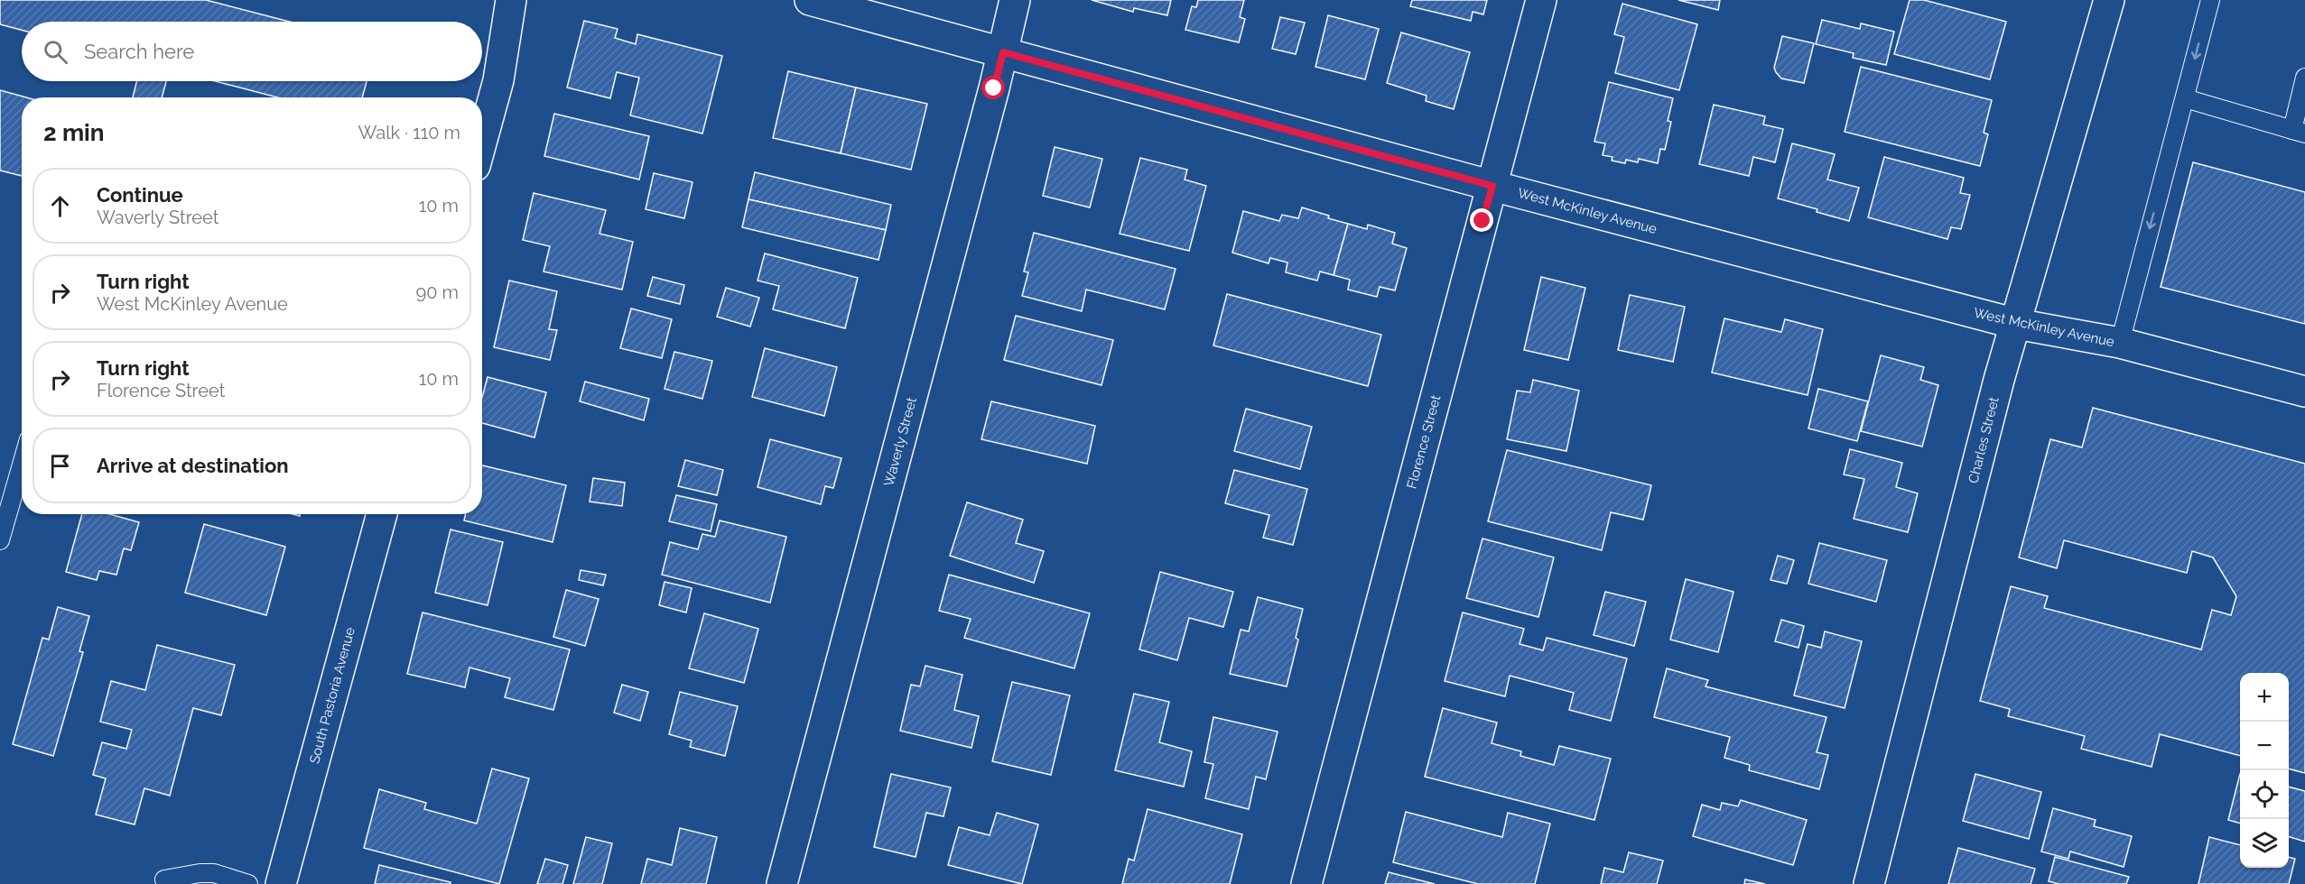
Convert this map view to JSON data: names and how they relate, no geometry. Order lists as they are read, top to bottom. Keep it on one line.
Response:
{"streets":{"street":["West McKinley Avenue","Charles Street","Waverly Street","Florence Street","South Pastoria Avenue"]},"crossings":[["West McKinley Avenue","Charles Street"],["West McKinley Avenue","Waverly Street"],["West McKinley Avenue","Florence Street"]],"page":{"search":"Search here","heading":["2 min","Walk · 110 m"],"list":[["Continue","Waverly Street","10 m"],["Turn right","West McKinley Avenue","90 m"],["Turn right","Florence Street","10 m"],"Arrive at destination"],"map_buttons":["+","−"]}}
